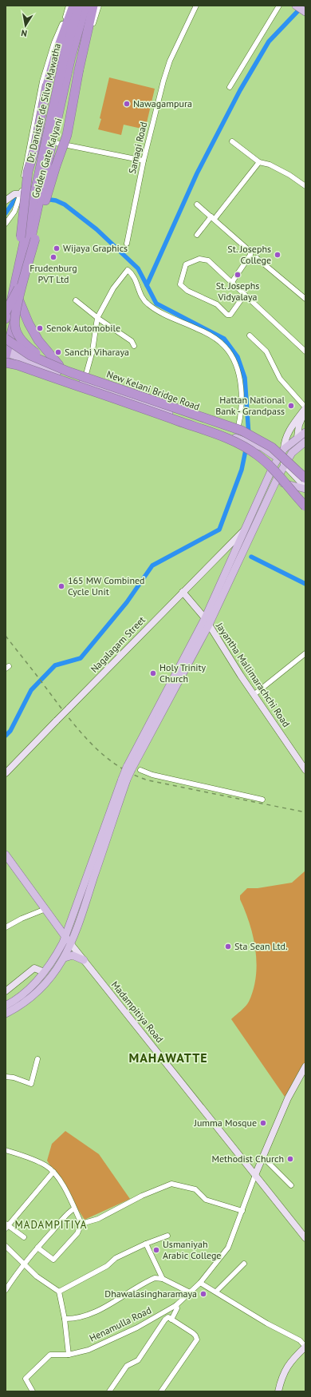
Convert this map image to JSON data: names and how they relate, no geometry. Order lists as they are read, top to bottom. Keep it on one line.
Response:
{"streets":{"highway":["Dr. Danister de Silva Mawatha","Golden Gate Kalyani"],"main road":["New Kelani Bridge Road","Madampitiya Road"],"street":["Samagi Road","Nagalagam Street","Jayantha Mallimarachchi Road","Henamulla Road"]},"crossings":[["Nagalagam Street","Jayantha Mallimarachchi Road"],["Madampitiya Road","Henamulla Road"]],"districts":["MAHAWATTE","MADAMPITIYA"],"places":["Nawagampura","Wijaya Graphics","St. Josephs College","Frudenburg PVT Ltd","St. Josephs Vidyalaya","Senok Automobile","Sanchi Viharaya","Hattan National Bank - Grandpass","165 MW Combined Cycle Unit","Holy Trinity Church","Sta Sean Ltd.","Jumma Mosque","Methodist Church","Usmaniyah Arabic College","Dhawalasingharamaya"],"north":"bottom"}
